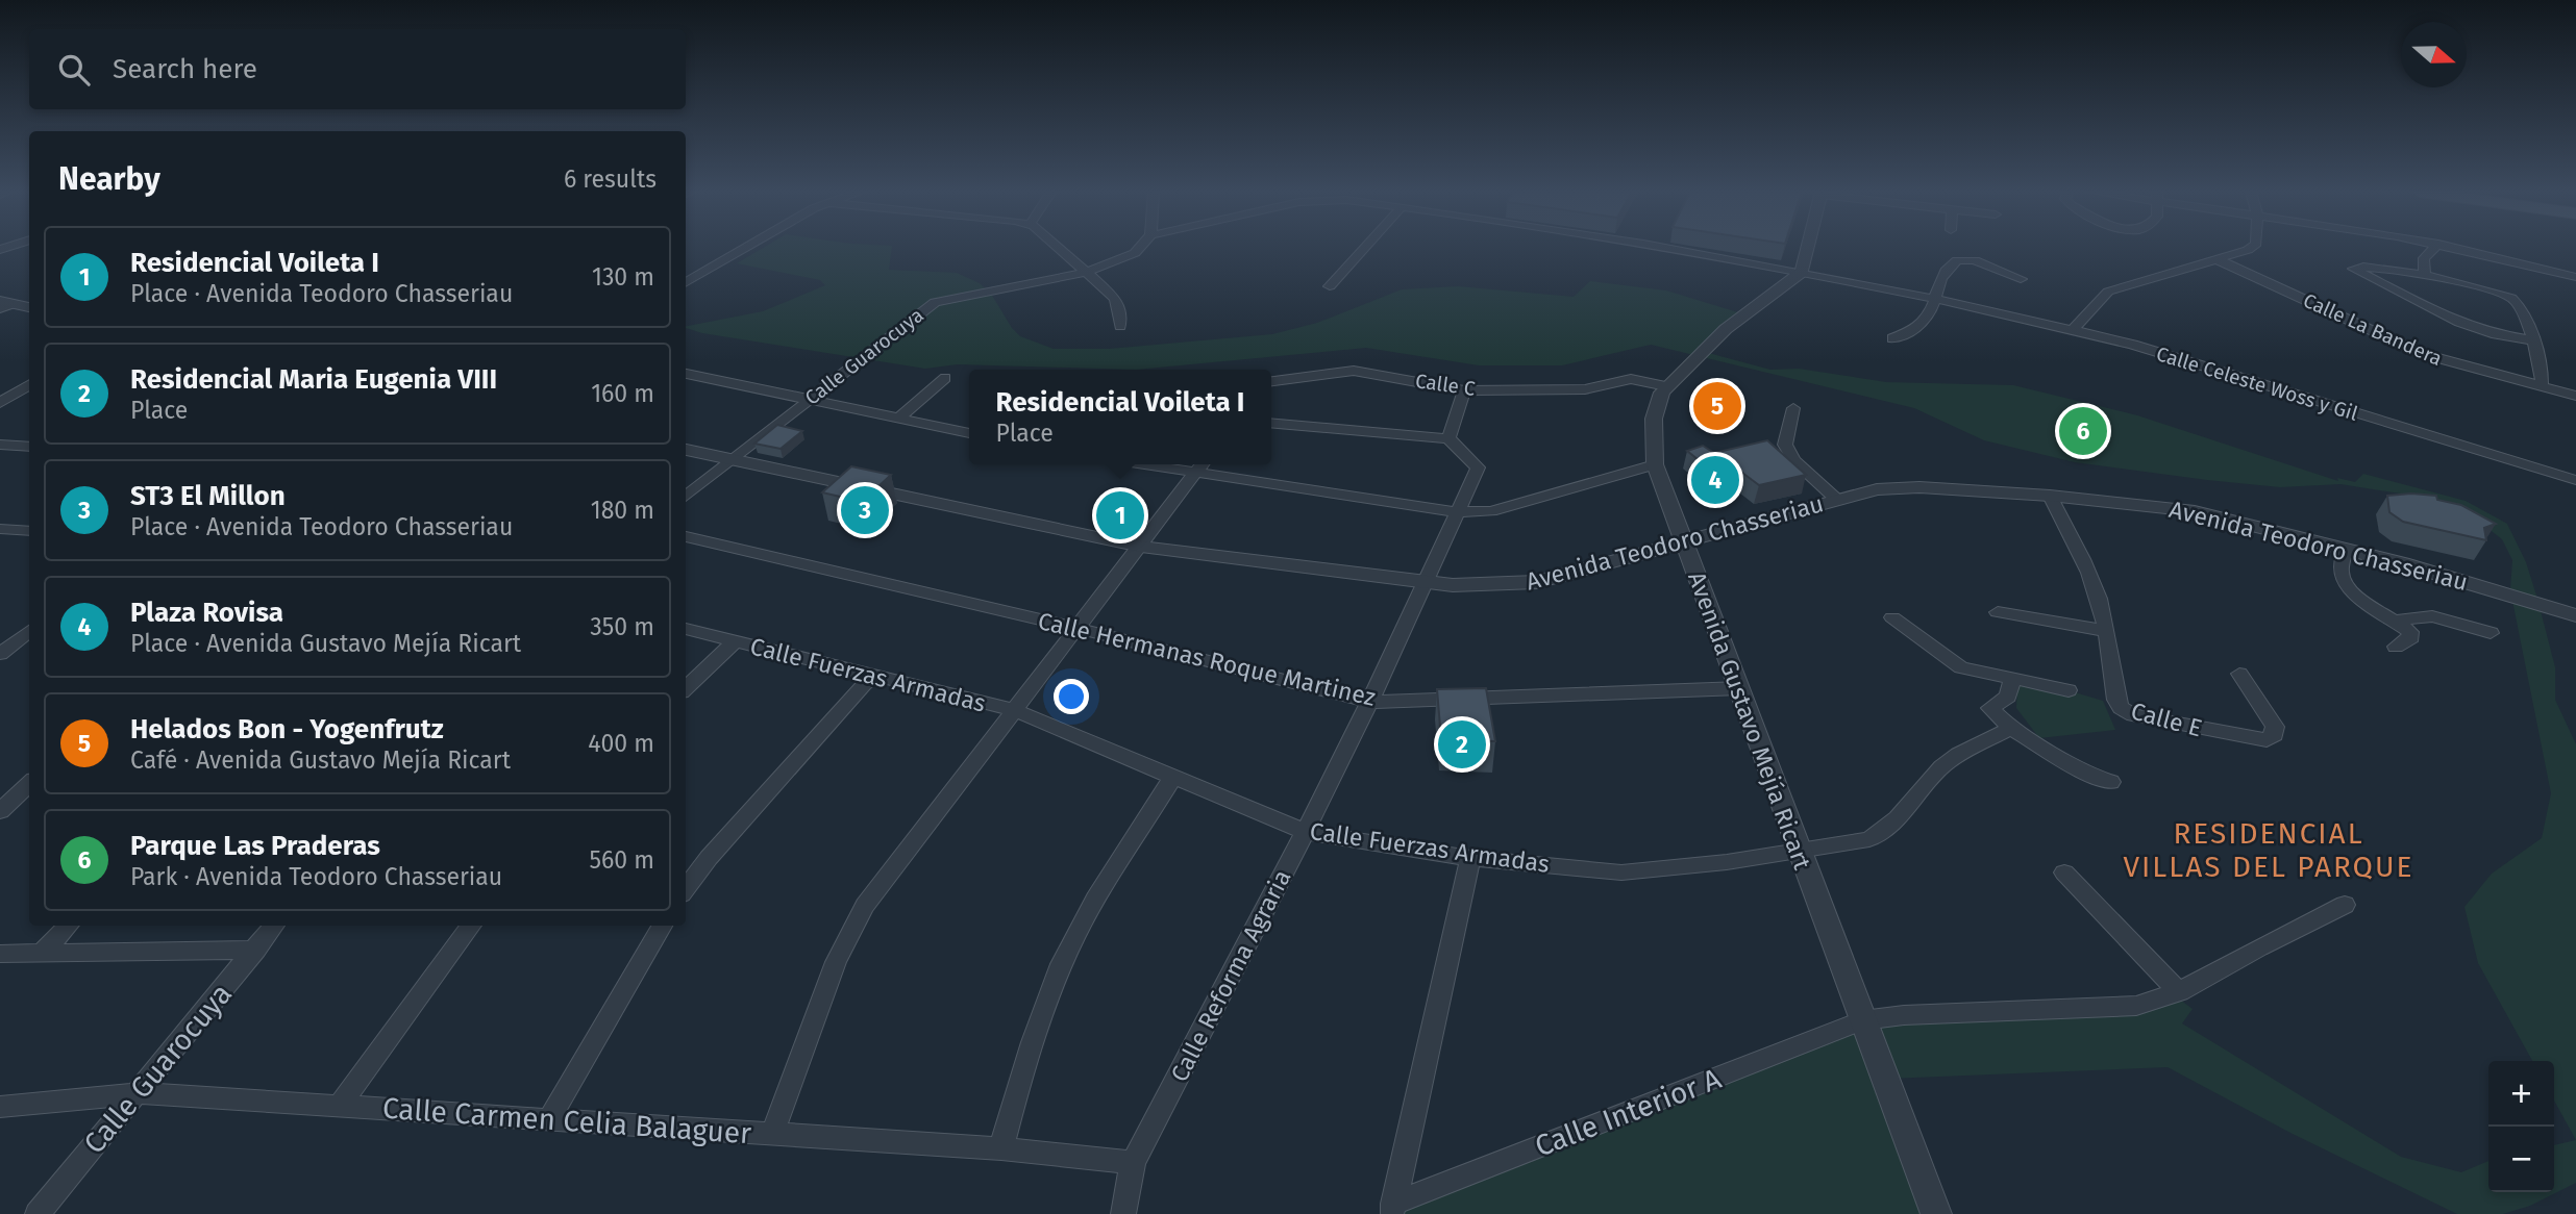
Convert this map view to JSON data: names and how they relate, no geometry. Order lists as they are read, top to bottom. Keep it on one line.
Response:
{"streets":{"street":["Calle La Bandera","Calle Guarocuya","Calle Celeste Woss y Gil","Calle C","Avenida Teodoro Chasseriau","Calle Hermanas Roque Martinez","Calle Fuerzas Armadas","Calle E","Avenida Gustavo Mejía Ricart","Calle Reforma Agraria","Calle Interior A","Calle Carmen Celia Balaguer"]},"crossings":[["Calle Guarocuya","Avenida Teodoro Chasseriau"],["Calle Guarocuya","Calle Carmen Celia Balaguer"],["Calle Celeste Woss y Gil","Avenida Gustavo Mejía Ricart"],["Calle C","Avenida Gustavo Mejía Ricart"],["Avenida Teodoro Chasseriau","Calle E"],["Avenida Teodoro Chasseriau","Avenida Gustavo Mejía Ricart"],["Avenida Teodoro Chasseriau","Calle Reforma Agraria"],["Calle Hermanas Roque Martinez","Avenida Gustavo Mejía Ricart"],["Calle Hermanas Roque Martinez","Calle Reforma Agraria"],["Calle Fuerzas Armadas","Avenida Gustavo Mejía Ricart"],["Calle Fuerzas Armadas","Calle Reforma Agraria"],["Avenida Gustavo Mejía Ricart","Calle Interior A"],["Calle Reforma Agraria","Calle Carmen Celia Balaguer"]],"districts":["RESIDENCIAL VILLAS DEL PARQUE"],"north":"right","page":{"search":"Search here","heading":["Nearby","6 results"],"list":[{"mark":"1","name":"Residencial Voileta I","note":"Place · Avenida Teodoro Chasseriau","value":"130 m"},{"mark":"2","name":"Residencial Maria Eugenia VIII","note":"Place","value":"160 m"},{"mark":"3","name":"ST3 El Millon","note":"Place · Avenida Teodoro Chasseriau","value":"180 m"},{"mark":"4","name":"Plaza Rovisa","note":"Place · Avenida Gustavo Mejía Ricart","value":"350 m"},{"mark":"5","name":"Helados Bon - Yogenfrutz","note":"Café · Avenida Gustavo Mejía Ricart","value":"400 m"},{"mark":"6","name":"Parque Las Praderas","note":"Park · Avenida Teodoro Chasseriau","value":"560 m"}],"popup":["Residencial Voileta I","Place"],"pins":["5","6","4","3","1","2"],"map_buttons":["+","−"]}}
